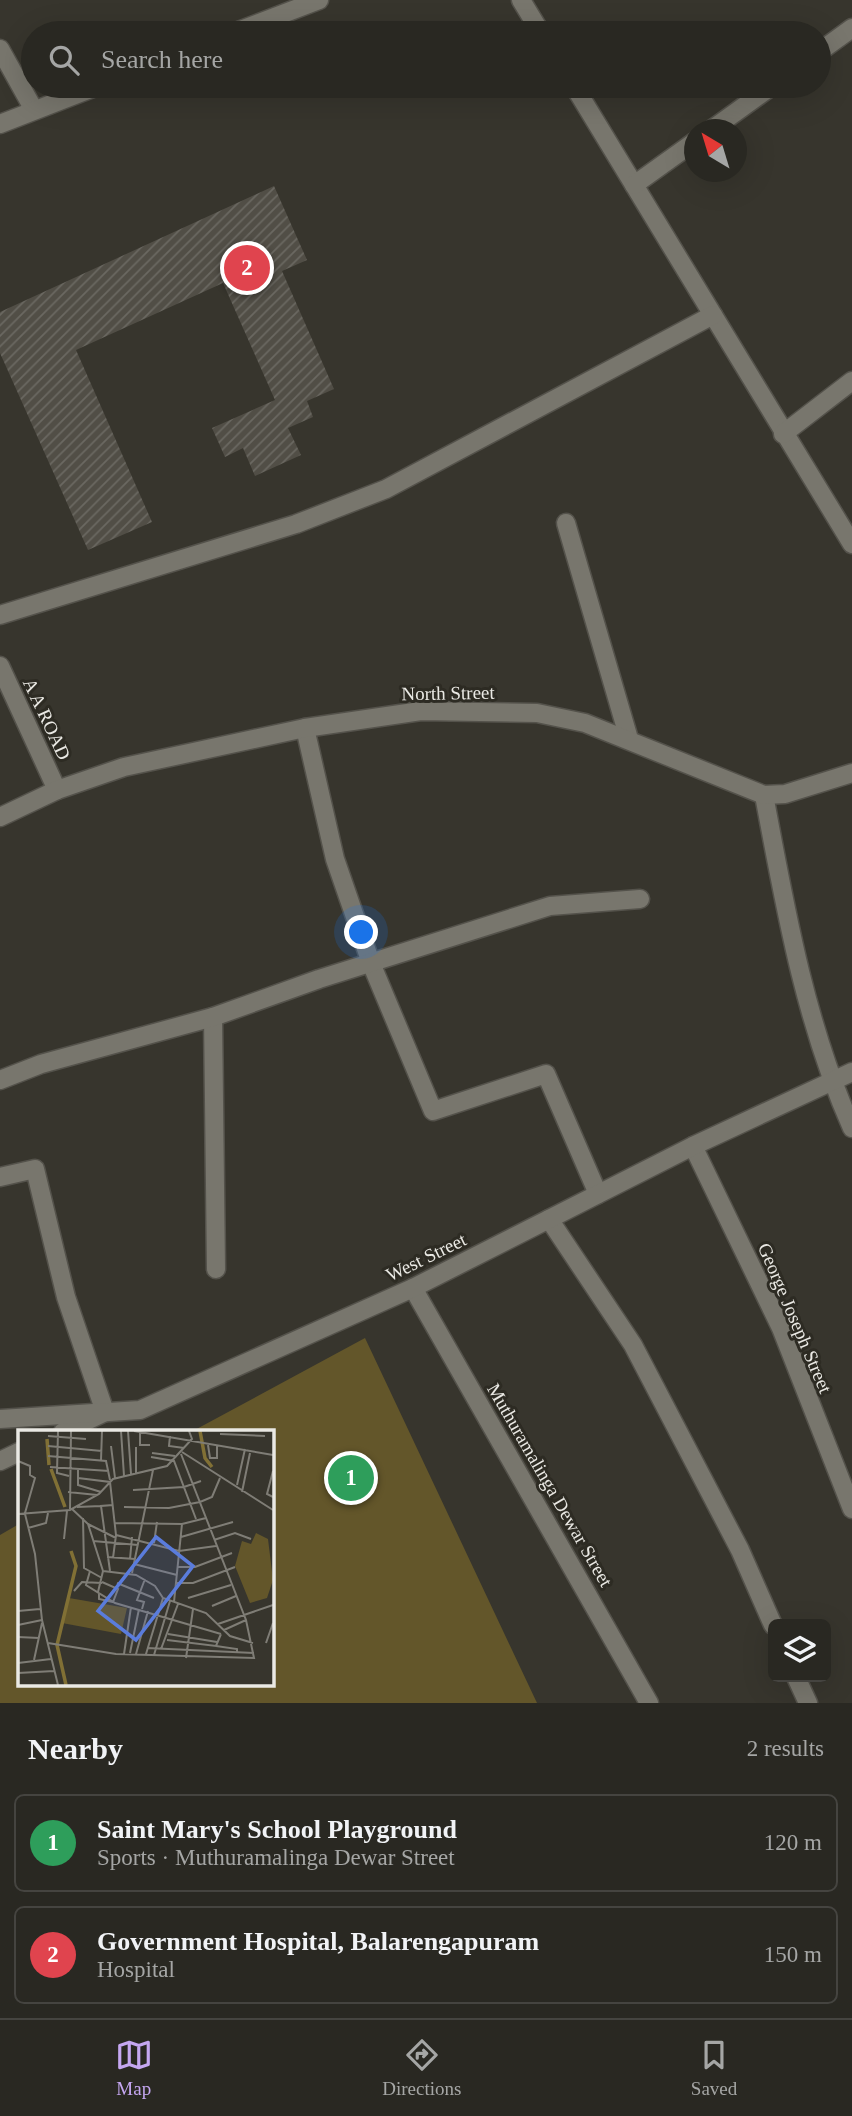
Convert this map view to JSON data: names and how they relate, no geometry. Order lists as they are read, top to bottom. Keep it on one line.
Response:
{"streets":{"street":["North Street","A A ROAD","West Street","George Joseph Street","Muthuramalinga Dewar Street"]},"crossings":[["North Street","A A ROAD"],["West Street","George Joseph Street"],["West Street","Muthuramalinga Dewar Street"]],"north":"top left","page":{"search":"Search here","pins":["2","1"],"heading":["Nearby","2 results"],"list":[{"mark":"1","name":"Saint Mary's School Playground","note":"Sports · Muthuramalinga Dewar Street","value":"120 m"},{"mark":"2","name":"Government Hospital, Balarengapuram","note":"Hospital","value":"150 m"}],"nav":["Map","Directions","Saved"]}}
